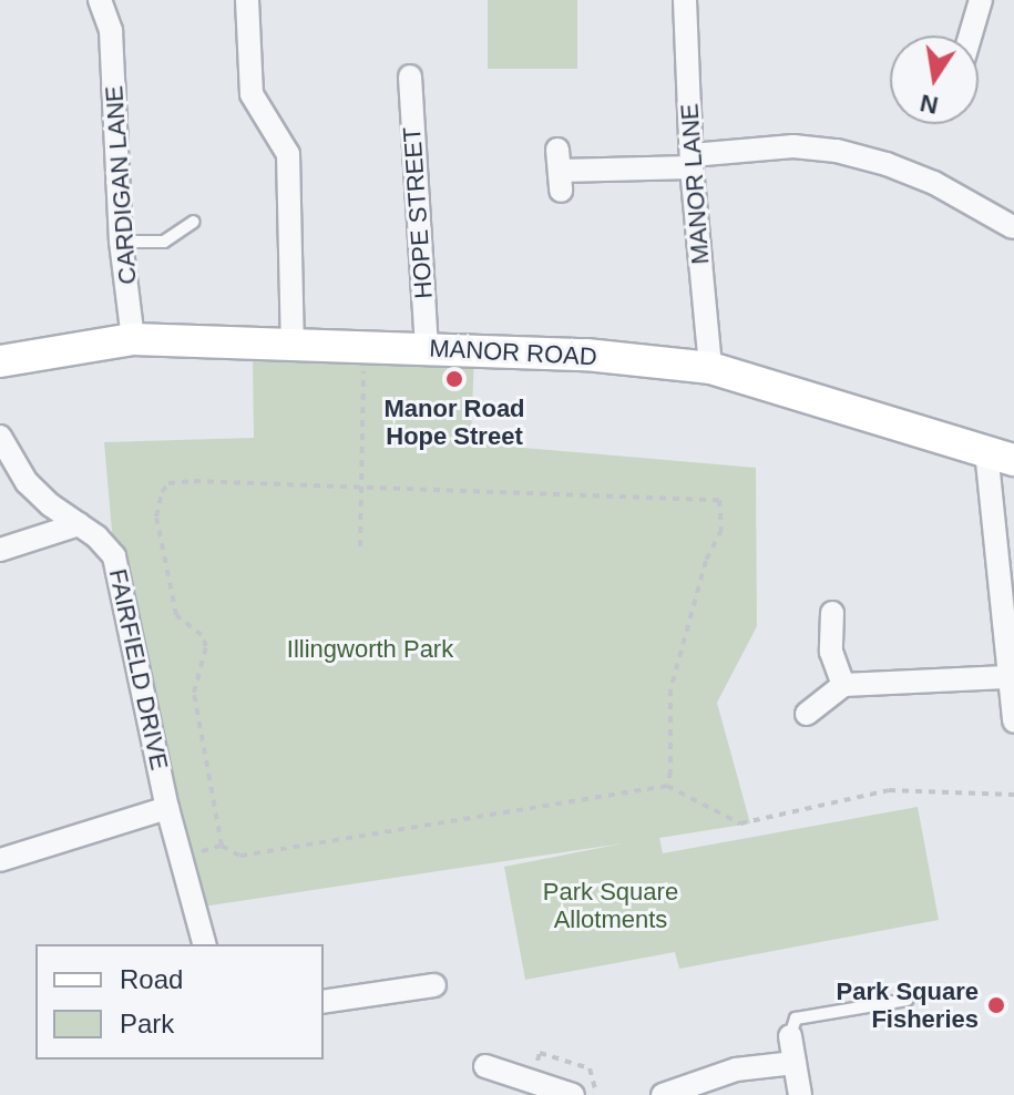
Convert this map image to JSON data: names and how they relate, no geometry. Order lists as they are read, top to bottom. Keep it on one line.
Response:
{"streets":{"street":["MANOR LANE","CARDIGAN LANE","HOPE STREET","MANOR ROAD","FAIRFIELD DRIVE"]},"crossings":[["MANOR LANE","MANOR ROAD"],["CARDIGAN LANE","MANOR ROAD"],["HOPE STREET","MANOR ROAD"]],"parks":["Illingworth Park","Park Square Allotments"],"places":["Manor Road Hope Street","Park Square Fisheries"],"legend":["Road","Park"],"north":"bottom"}
